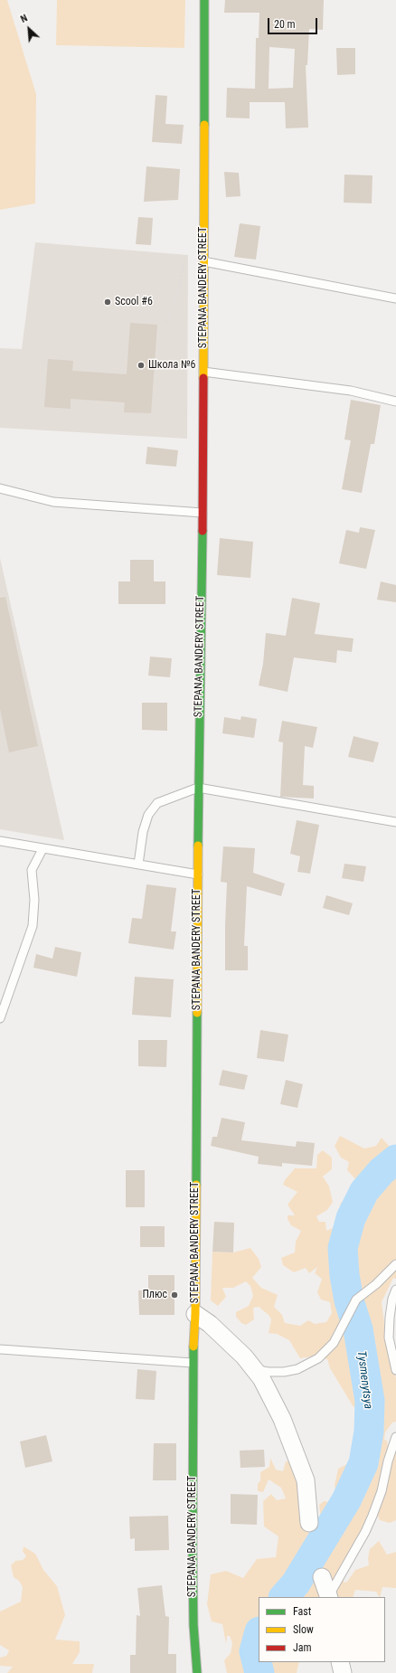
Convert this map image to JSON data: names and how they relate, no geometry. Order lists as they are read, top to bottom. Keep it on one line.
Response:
{"streets":{"main road":["STEPANA BANDERY STREET"]},"water":["Tysmenytsya"],"places":["Scool #6","Школа №6","Плюс"],"legend":["Fast","Slow","Jam"],"scale_bar":"20 m","north":"top left"}
